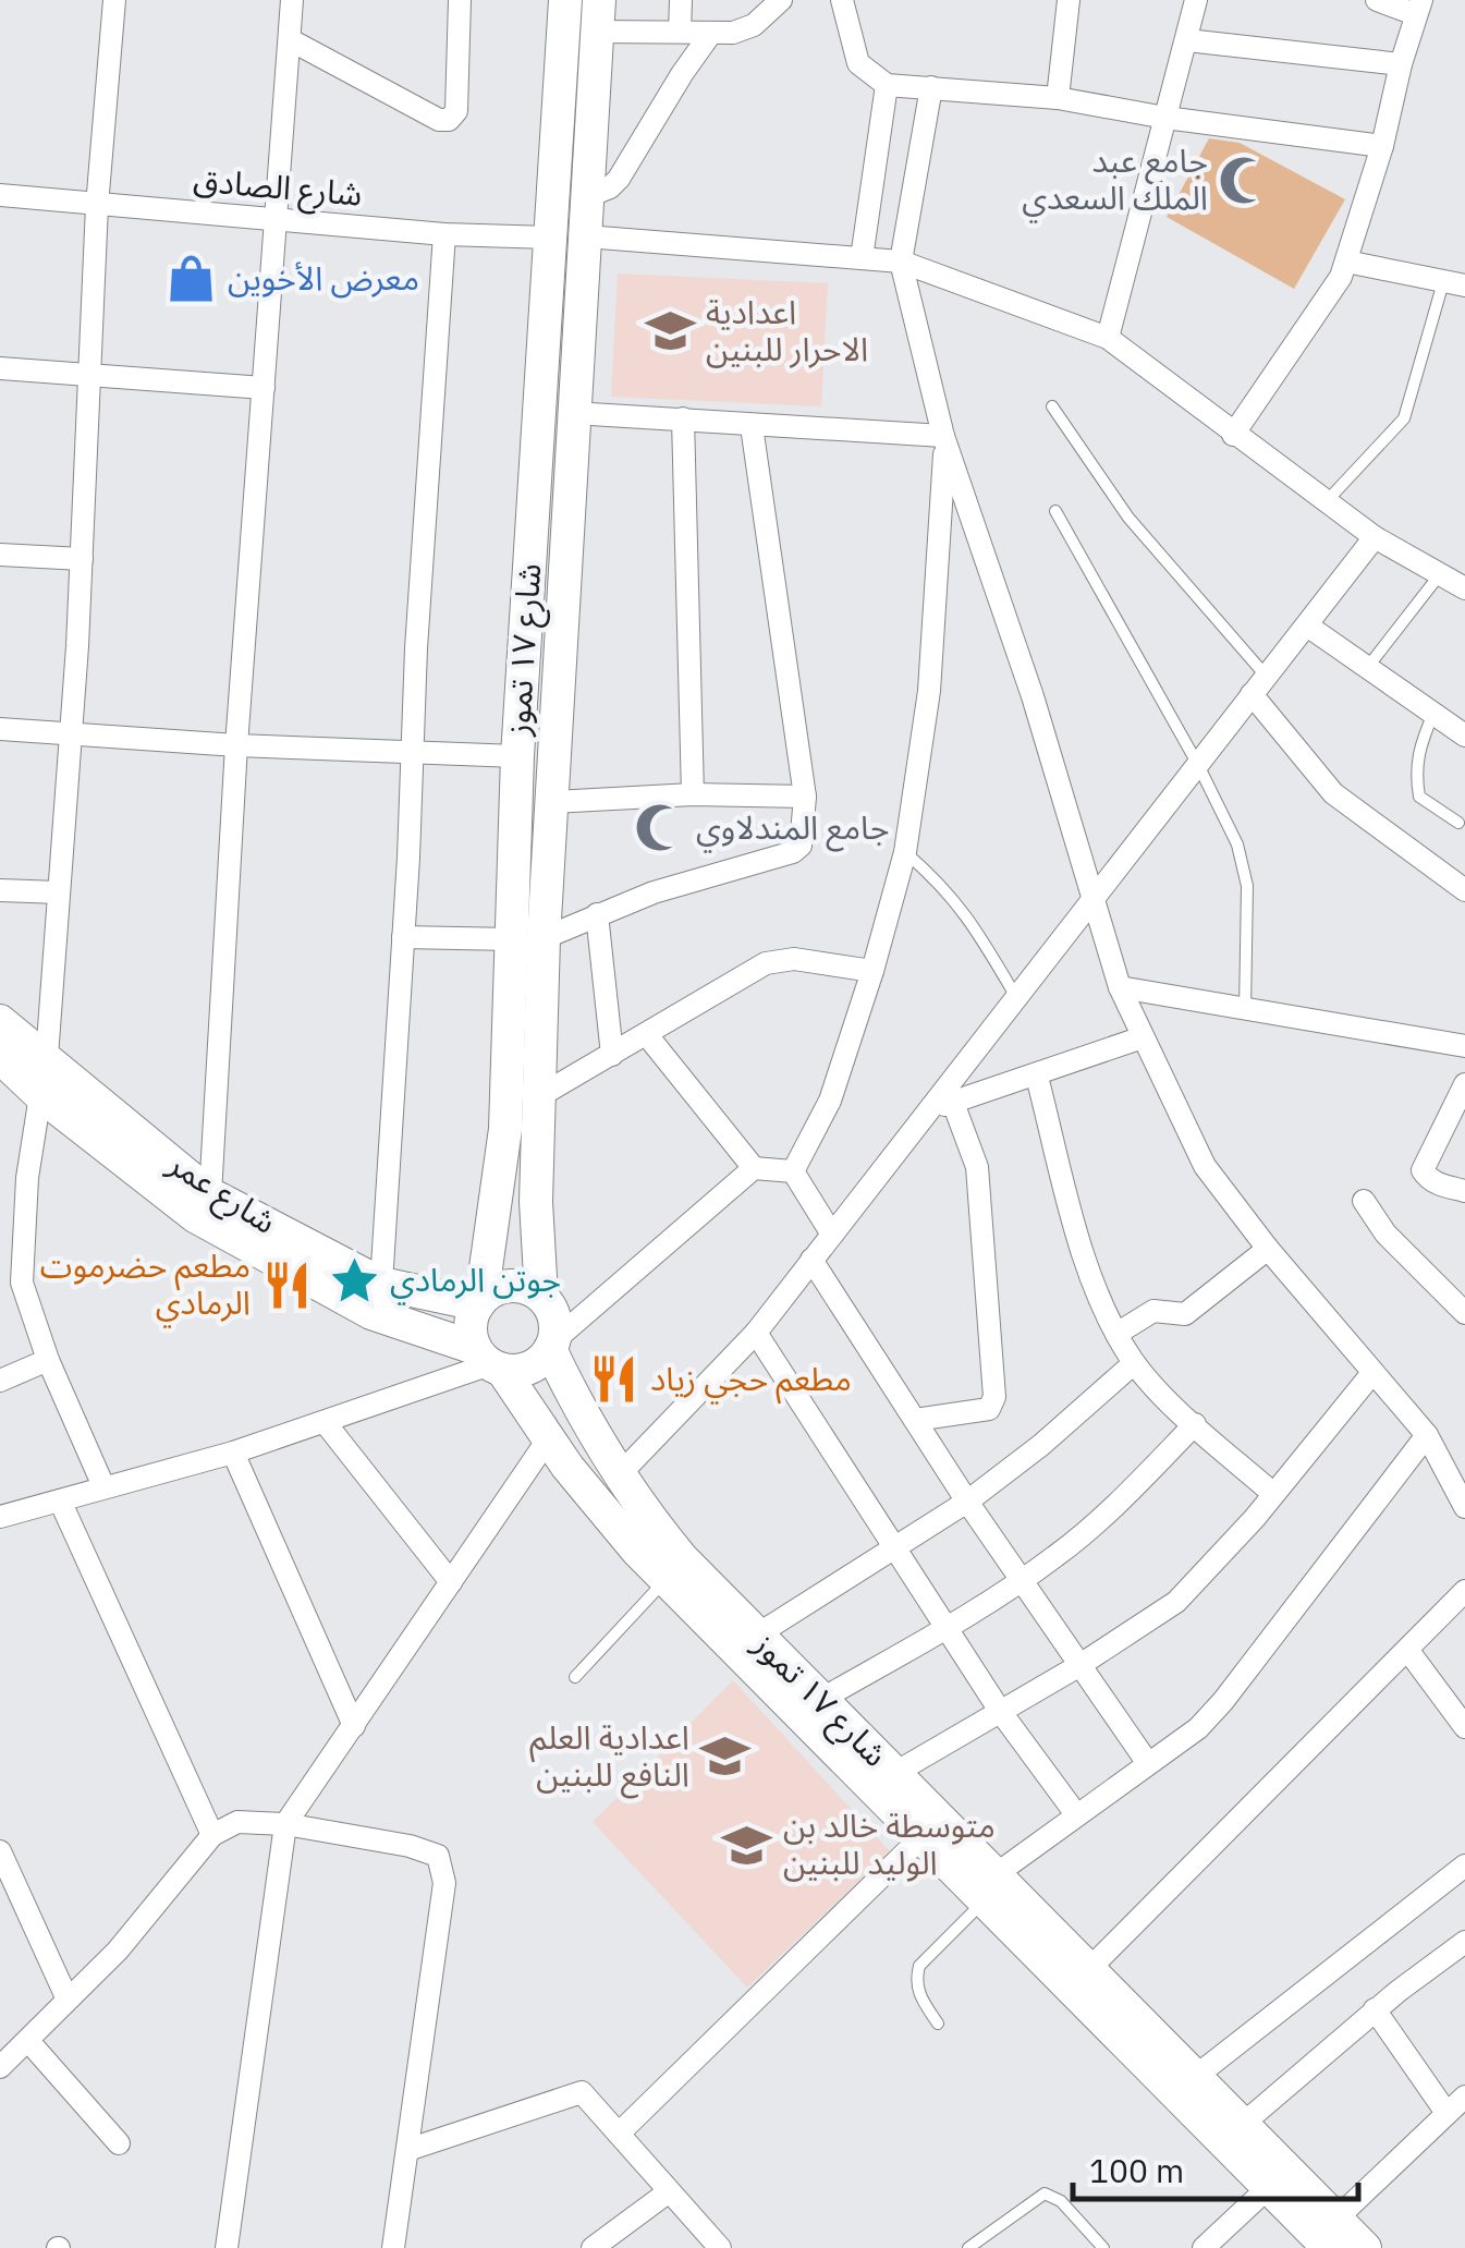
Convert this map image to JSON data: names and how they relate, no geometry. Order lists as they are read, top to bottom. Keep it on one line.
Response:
{"streets":{"main road":["شارع ١٧ تموز","شارع عمر"],"street":["شارع الصادق"]},"crossings":[["شارع الصادق","شارع ١٧ تموز"],["شارع ١٧ تموز","شارع عمر"]],"places":{"mosque":["جامع عبد الملك السعدي","جامع المندلاوي"],"shop":["معرض الأخوين"],"school or university":["اعدادية الاحرار للبنين","اعدادية العلم النافع للبنين","متوسطة خالد بن الوليد للبنين"],"place":["جوتن الرمادي"],"restaurant":["مطعم حضرموت الرمادي","مطعم حجي زياد"]},"scale_bar":"100 m"}
